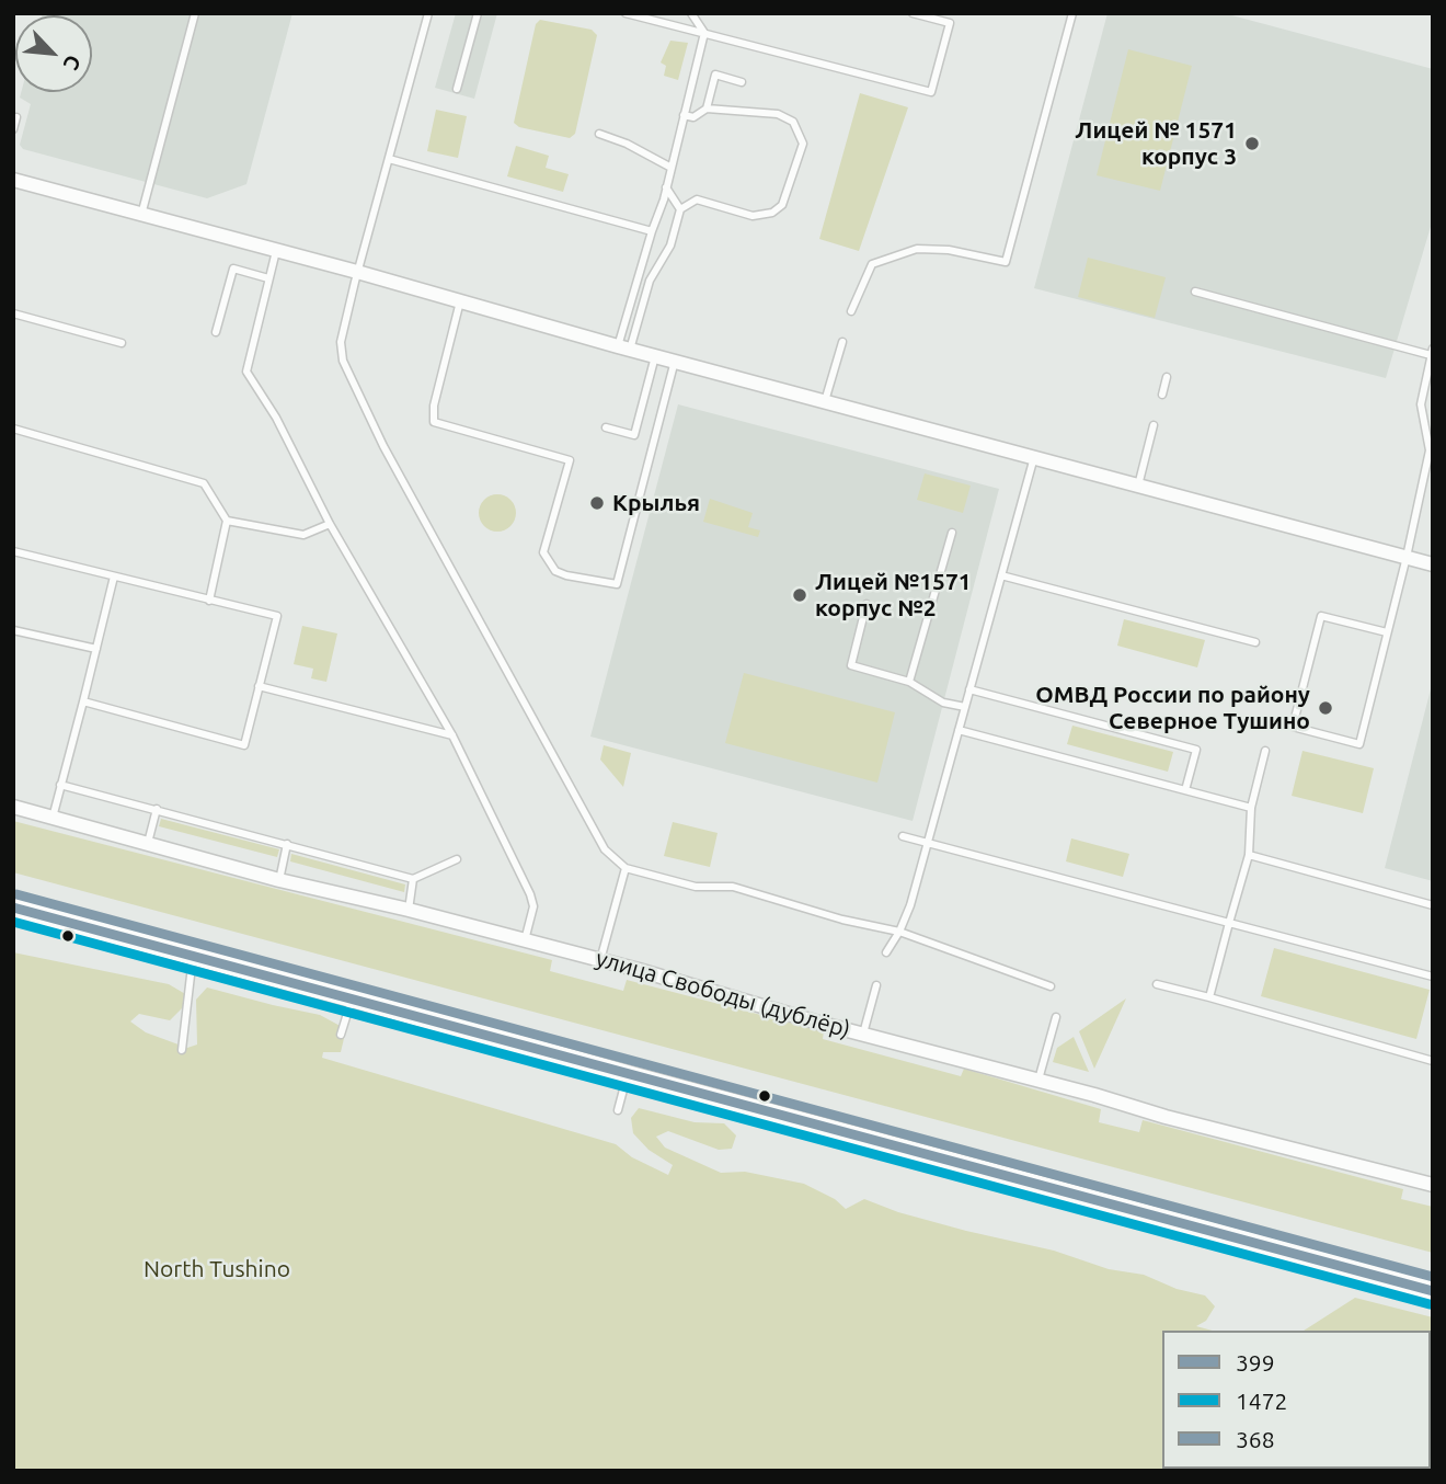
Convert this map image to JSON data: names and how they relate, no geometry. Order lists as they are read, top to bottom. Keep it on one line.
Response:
{"streets":{"street":["улица Свободы (дублёр)"]},"parks":["North Tushino"],"places":["Лицей № 1571 корпус 3","Крылья","Лицей №1571 корпус №2","ОМВД России по району Северное Тушино"],"lines":["transit line 368","transit line 399","transit line 1472"],"legend":["399","1472","368"],"north":"bottom right"}
